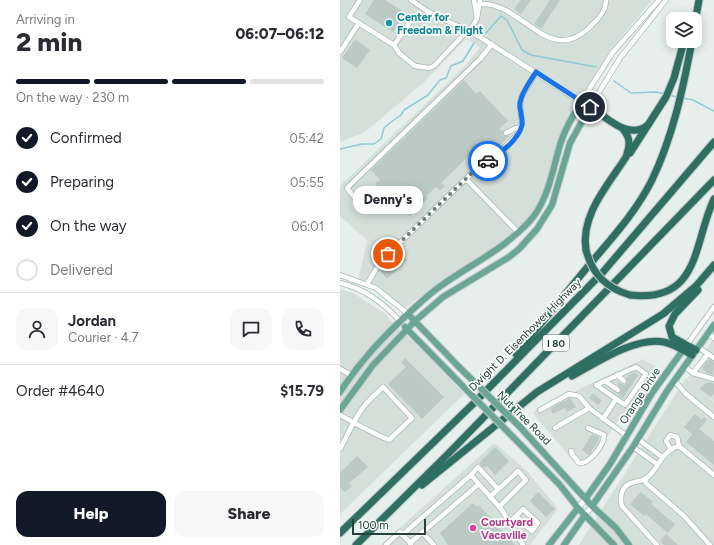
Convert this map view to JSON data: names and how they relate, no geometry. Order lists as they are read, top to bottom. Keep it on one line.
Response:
{"streets":{"highway":["Dwight D. Eisenhower Highway","I 80"],"main road":["Orange Drive","Nut Tree Road"]},"crossings":[["Orange Drive","Nut Tree Road"]],"places":["Center for Freedom & Flight","Denny's","Courtyard Vacaville"],"scale_bar":"100 m","page":{"heading":["2 min","Arriving in","06:07–06:12"],"panel":["Jordan","Courier · 4.7","Order #4640","$15.79"],"bar":"On the way · 230 m","list":[["Confirmed","05:42"],["Preparing","05:55"],["On the way","06:01"],"Delivered"],"bubble":"Denny's","buttons":["Help","Share"],"scale":"100 m"}}
